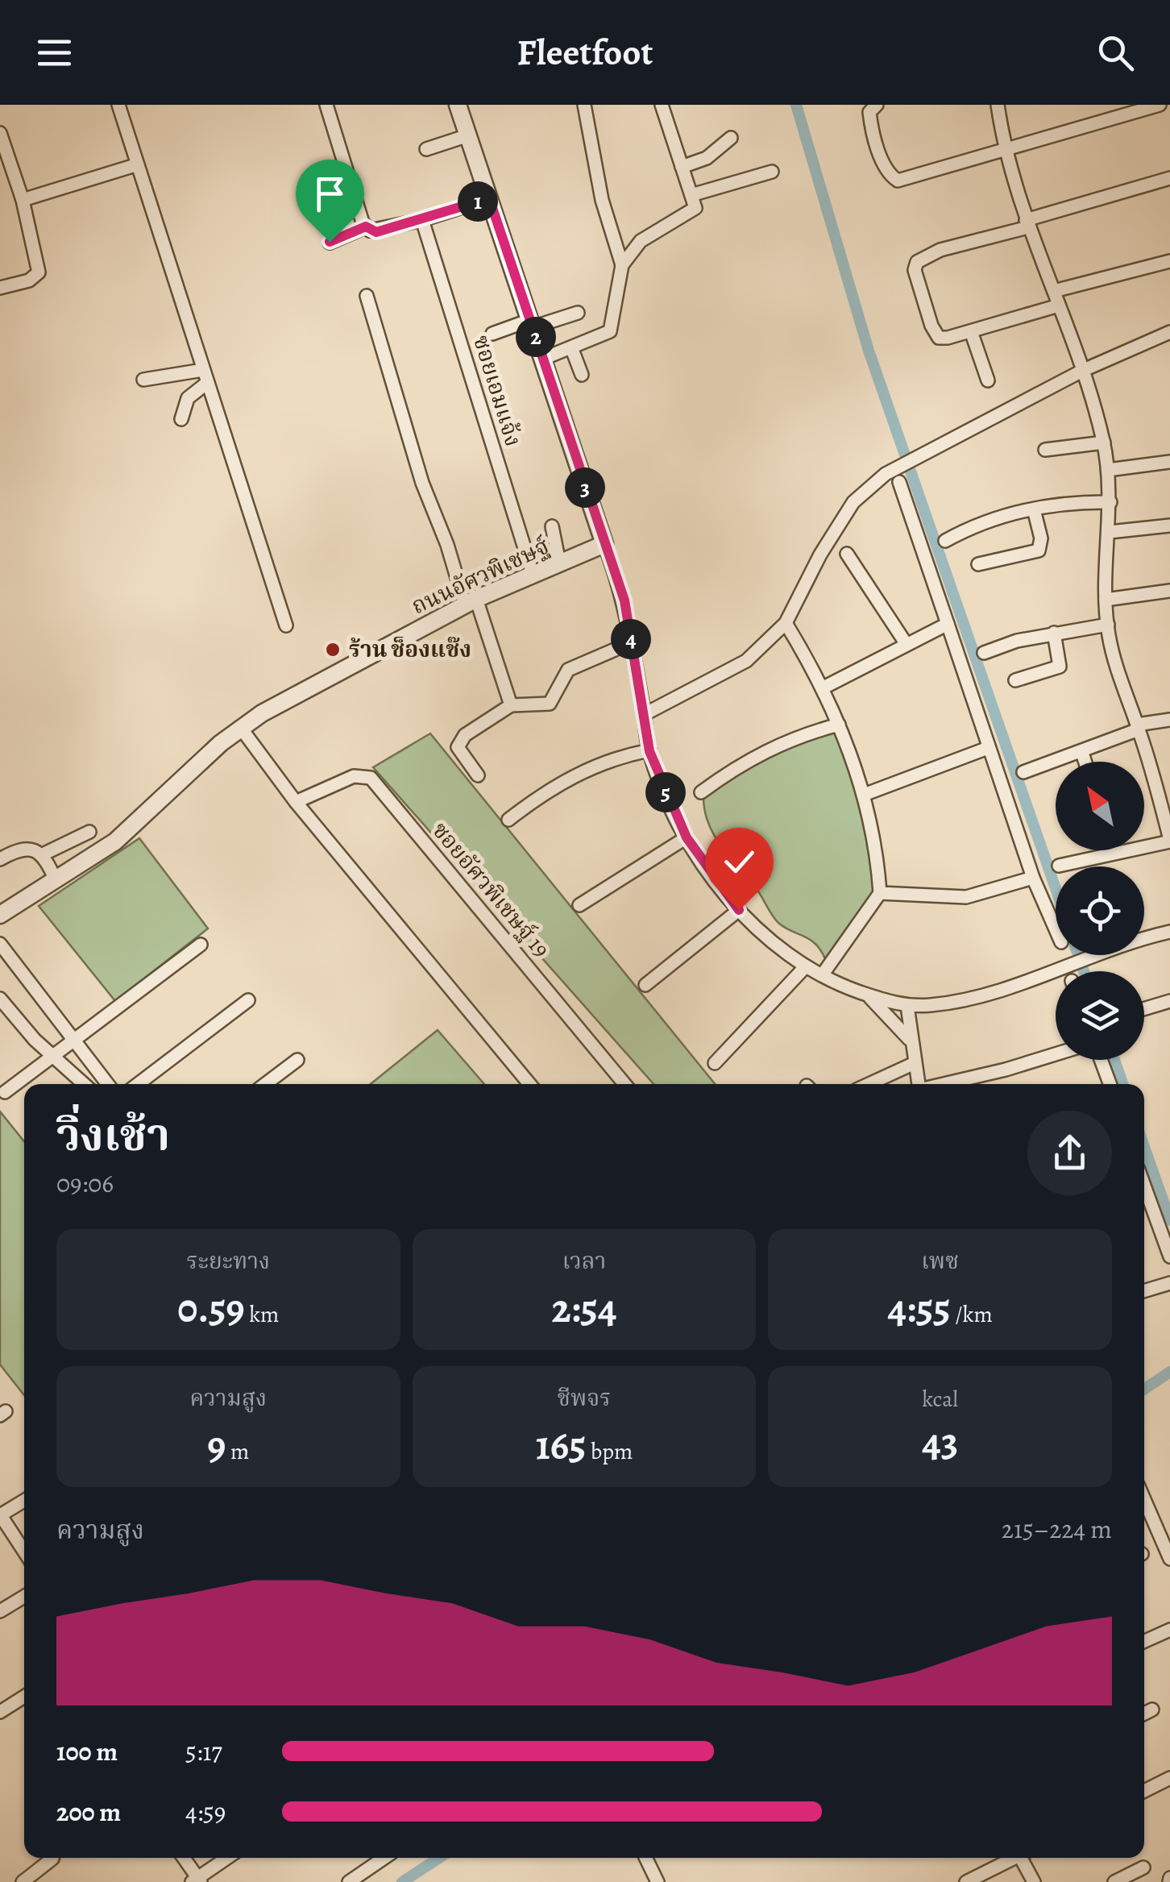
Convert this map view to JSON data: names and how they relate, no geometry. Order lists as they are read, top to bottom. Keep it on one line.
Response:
{"streets":{"street":["ซอยเอมแจ้ง","ถนนอัศวพิเชษฐ์","ซอยอัศวพิเชษฐ์ 19"]},"crossings":[["ซอยเอมแจ้ง","ถนนอัศวพิเชษฐ์"]],"places":["ร้าน ช็องแช๊ง"],"north":"top left","page":{"header":"Fleetfoot","pins":["1","2","3","4","5"],"heading":["วิ่งเช้า","09:06"],"stats":[["ระยะทาง","0.59 km"],["เวลา","2:54"],["เพซ","4:55 /km"],["ความสูง","9 m"],["ชีพจร","165 bpm"],["kcal","43"]],"chart":["ความสูง","215–224 m"],"list":[{"name":"100 m","note":"5:17"},{"name":"200 m","note":"4:59"}]}}
